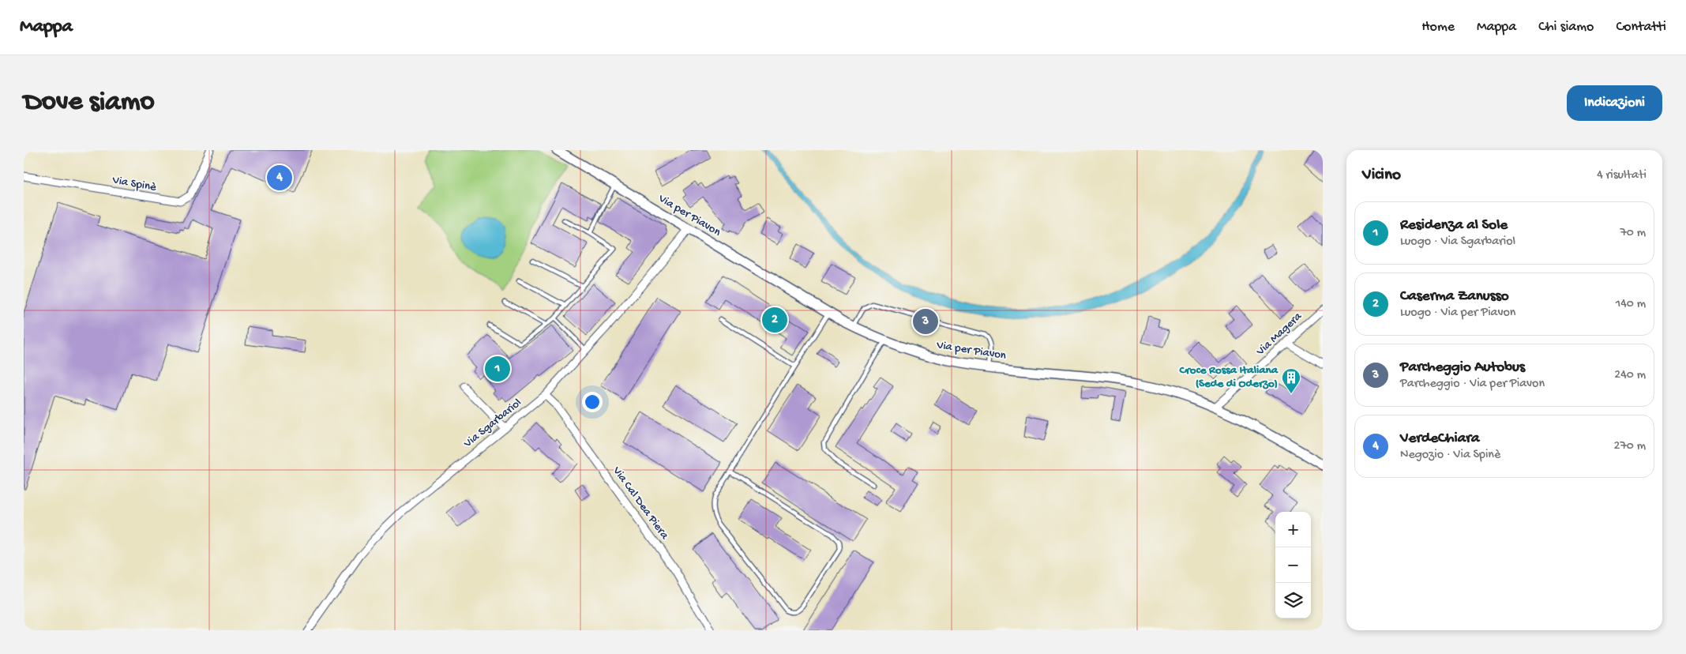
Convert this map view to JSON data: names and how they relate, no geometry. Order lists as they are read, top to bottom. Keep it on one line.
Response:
{"streets":{"street":["Via Spinè","Via per Piavon","Via Magera","Via Sgarbariol","Via Cal Dea Piera"]},"crossings":[["Via per Piavon","Via Magera"],["Via per Piavon","Via Sgarbariol"],["Via Sgarbariol","Via Cal Dea Piera"]],"places":{"building":["Croce Rossa Italiana (Sede di Oderzo)"]},"page":{"header":"Mappa","nav":["Home","Mappa","Chi siamo","Contatti"],"buttons":"Indicazioni","title":"Dove siamo","heading":["Vicino","4 risultati"],"pins":["4","2","3","1"],"list":[{"mark":"1","name":"Residenza al Sole","note":"Luogo · Via Sgarbariol","value":"70 m"},{"mark":"2","name":"Caserma Zanusso","note":"Luogo · Via per Piavon","value":"140 m"},{"mark":"3","name":"Parcheggio Autobus","note":"Parcheggio · Via per Piavon","value":"240 m"},{"mark":"4","name":"VerdeChiara","note":"Negozio · Via Spinè","value":"270 m"}],"map_buttons":["+","−"]}}
